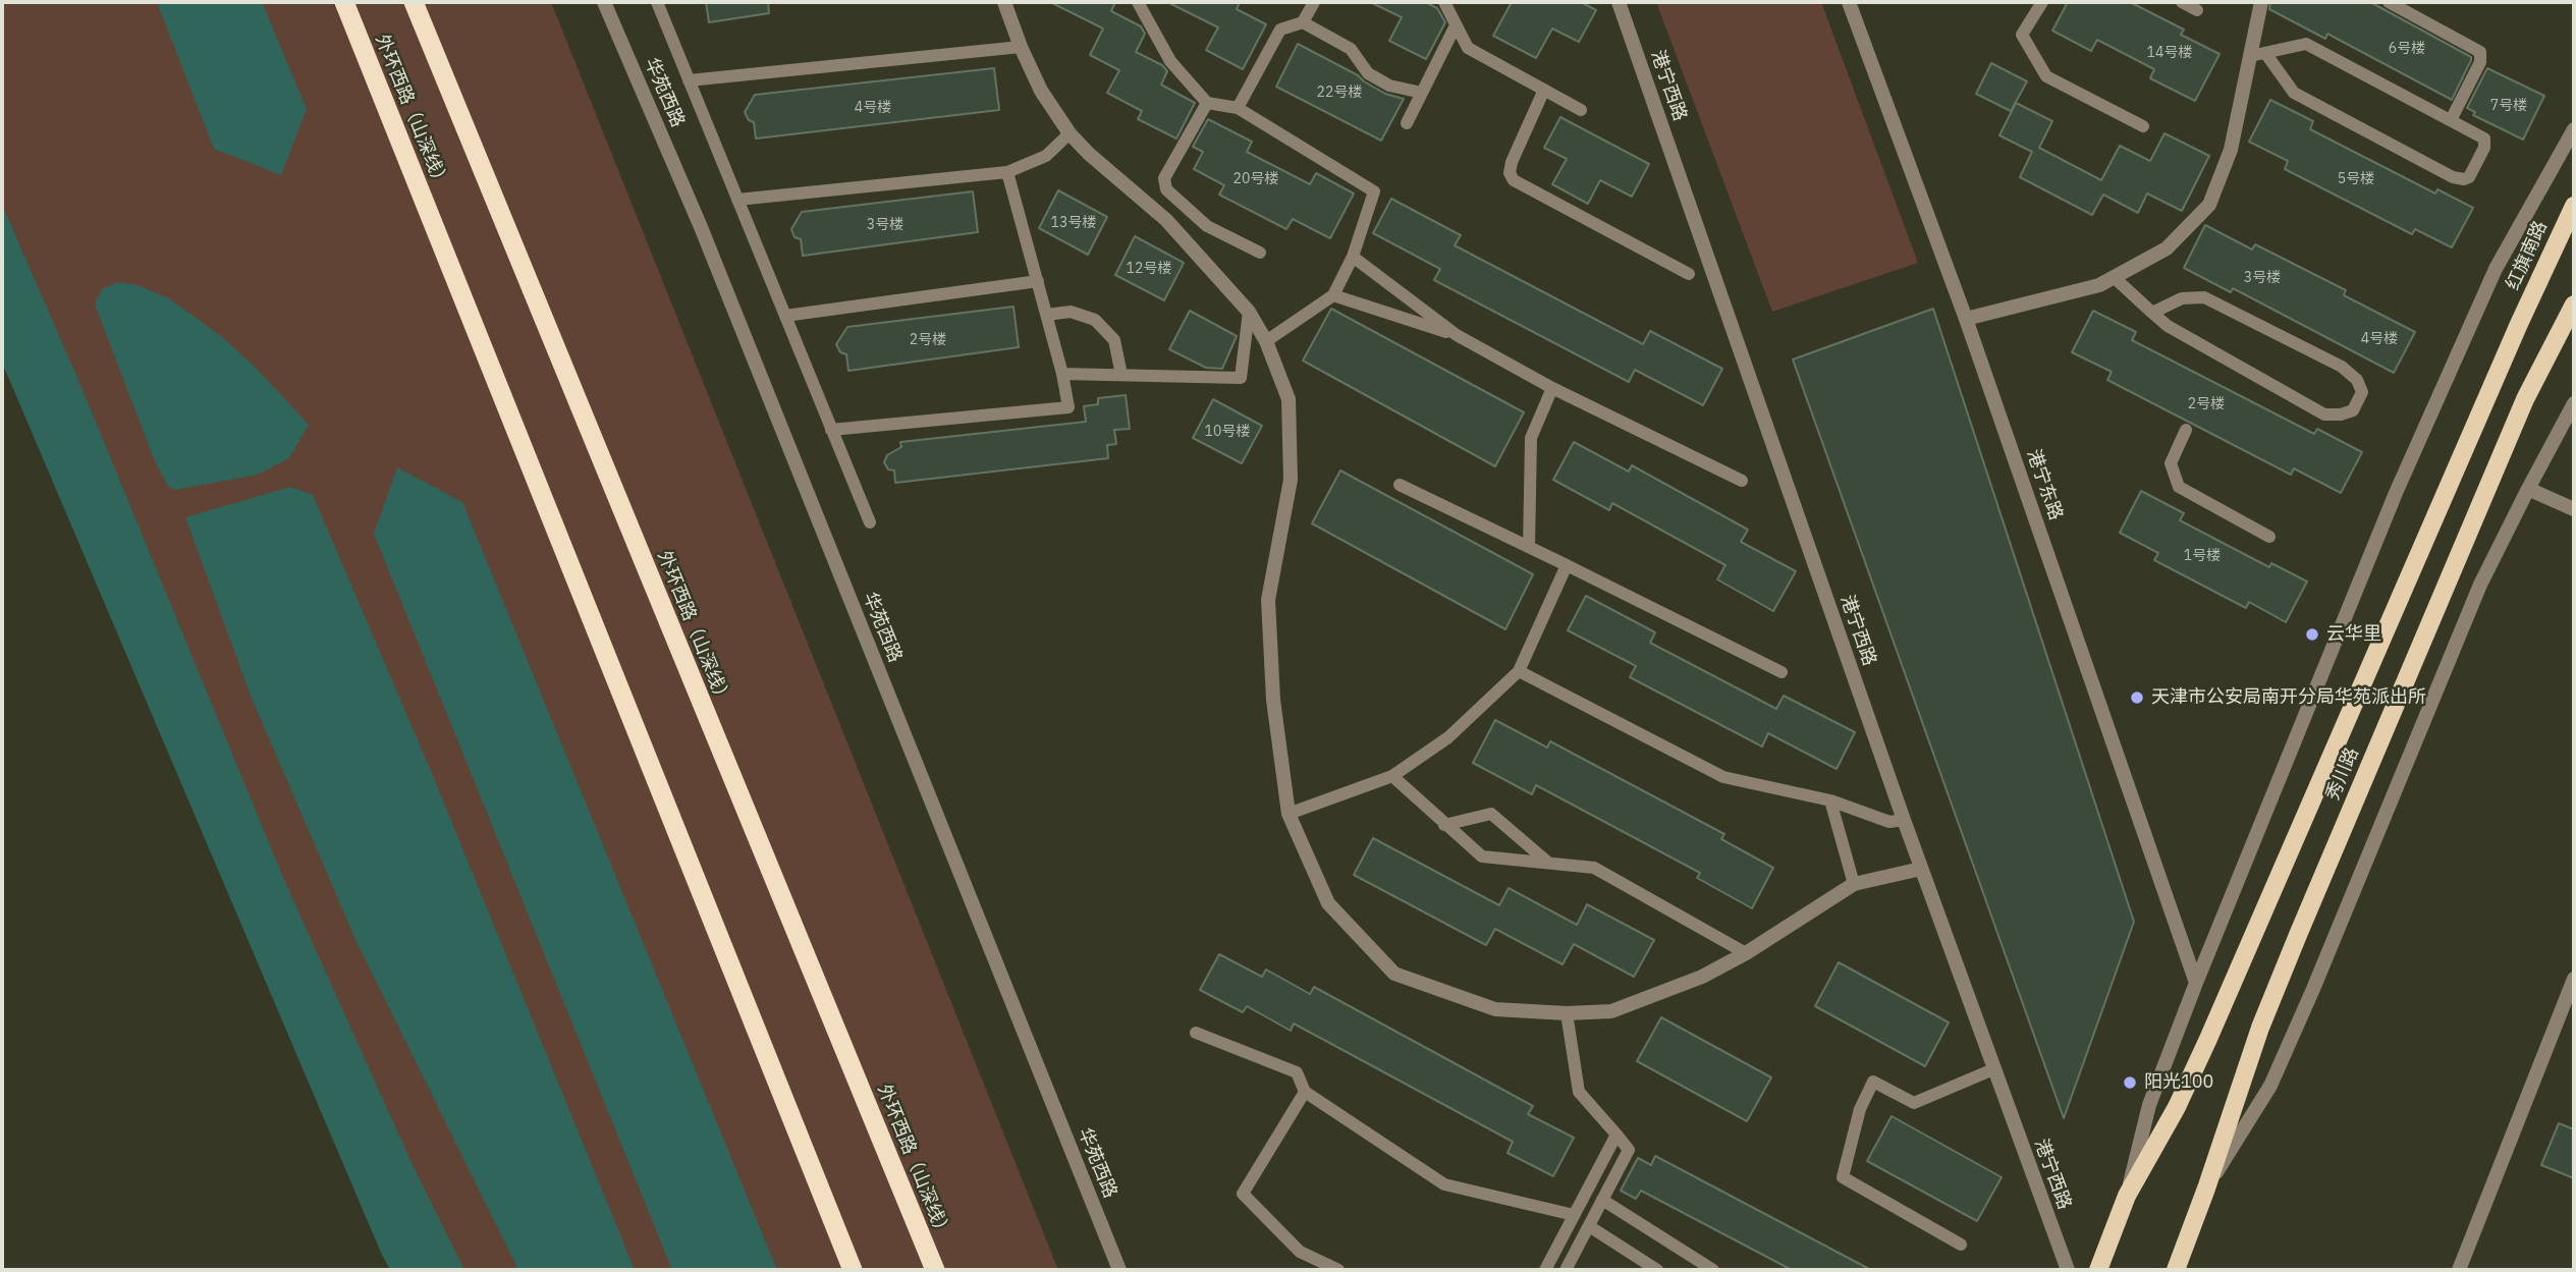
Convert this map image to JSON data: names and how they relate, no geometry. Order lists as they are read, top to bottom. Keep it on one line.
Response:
{"streets":{"highway":["外环西路（山深线）"],"main road":["红旗南路","秀川路"],"street":["港宁西路","华苑西路","港宁东路"]},"crossings":[["红旗南路","秀川路"]],"places":["云华里","天津市公安局南开分局华苑派出所","阳光100"],"house_numbers":["6号楼","14号楼","22号楼","7号楼","4号楼","20号楼","5号楼","13号楼","3号楼","12号楼","3号楼","4号楼","2号楼","2号楼","10号楼","1号楼"]}
